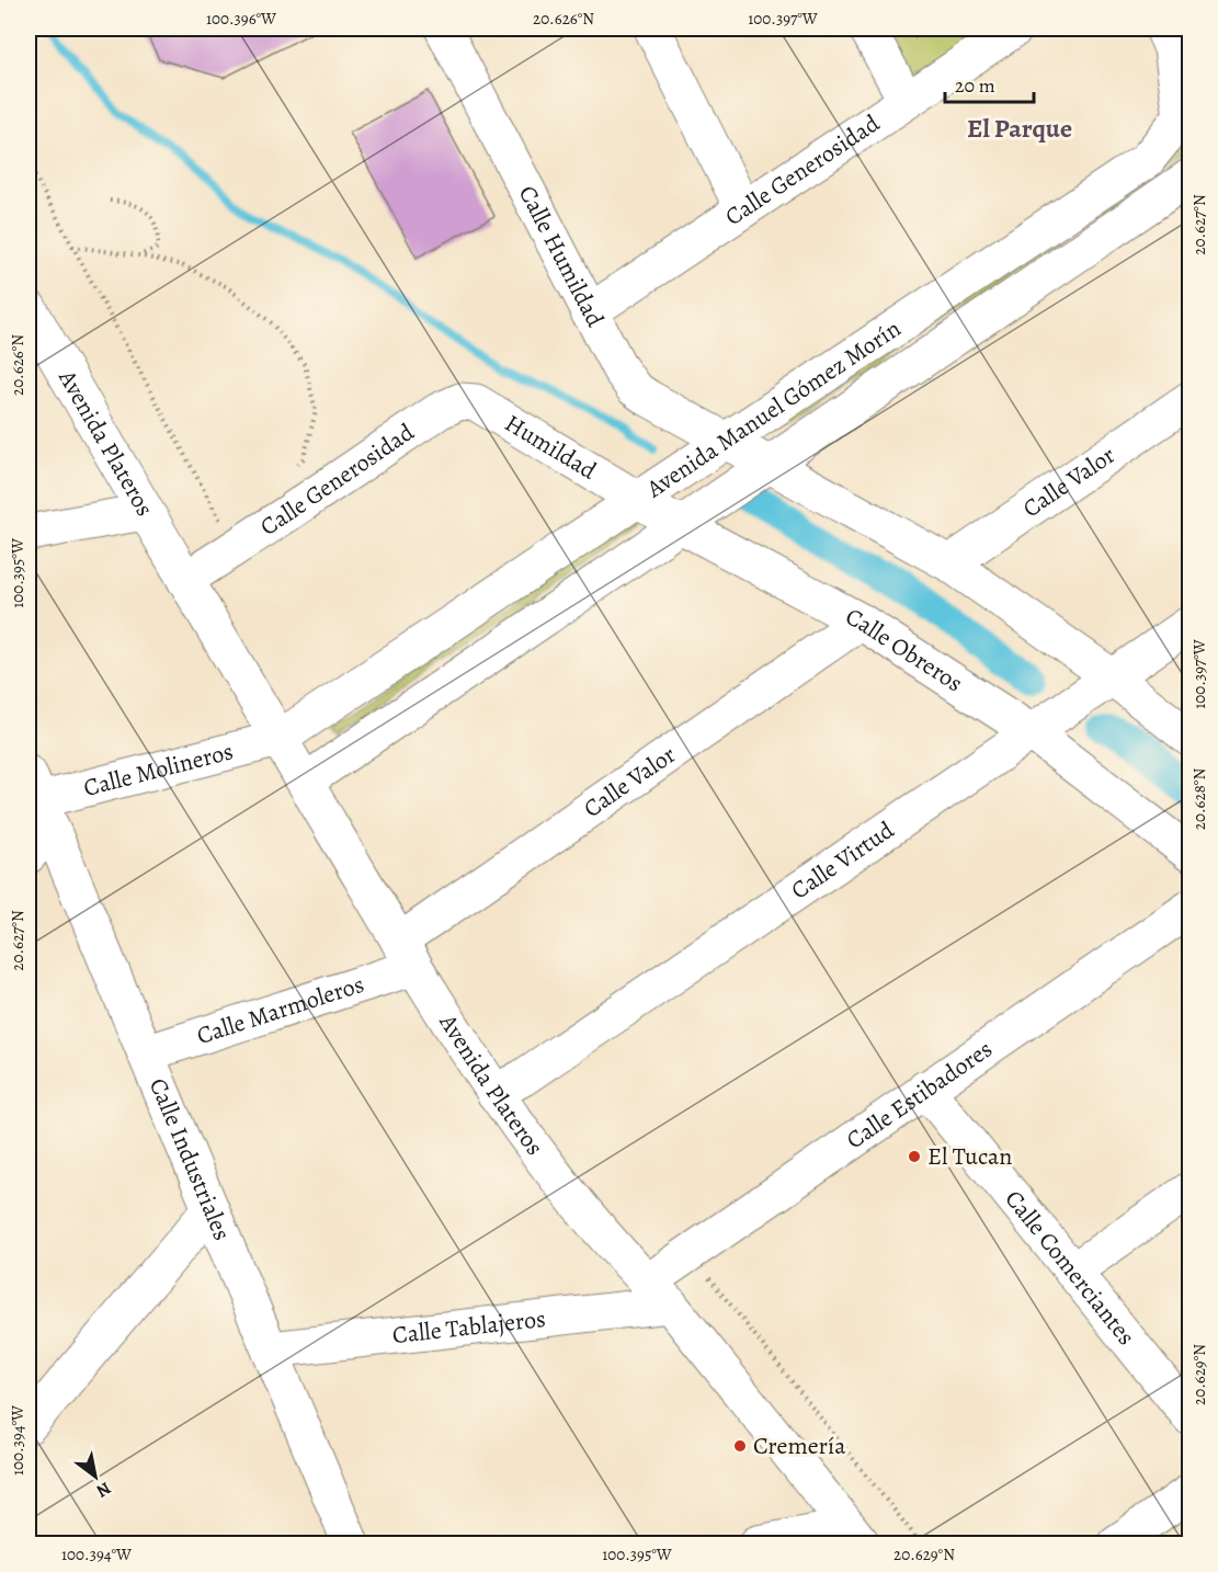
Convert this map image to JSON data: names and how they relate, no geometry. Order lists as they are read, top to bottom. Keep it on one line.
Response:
{"streets":{"street":["Calle Generosidad","Calle Humildad","Avenida Manuel Gómez Morín","Avenida Plateros","Humildad","Calle Valor","Calle Obreros","Calle Molineros","Calle Virtud","Calle Marmoleros","Calle Estibadores","Calle Industriales","Calle Comerciantes","Calle Tablajeros"]},"crossings":[["Calle Generosidad","Calle Humildad"],["Calle Generosidad","Humildad"],["Calle Humildad","Avenida Manuel Gómez Morín"],["Avenida Manuel Gómez Morín","Avenida Plateros"],["Avenida Manuel Gómez Morín","Humildad"],["Avenida Manuel Gómez Morín","Calle Obreros"],["Avenida Manuel Gómez Morín","Calle Molineros"],["Avenida Plateros","Calle Valor"],["Avenida Plateros","Calle Molineros"],["Avenida Plateros","Calle Virtud"],["Avenida Plateros","Calle Marmoleros"],["Avenida Plateros","Calle Estibadores"],["Avenida Plateros","Calle Tablajeros"],["Humildad","Calle Obreros"],["Calle Valor","Calle Obreros"],["Calle Valor","Calle Marmoleros"],["Calle Obreros","Calle Virtud"],["Calle Molineros","Calle Industriales"],["Calle Marmoleros","Calle Industriales"],["Calle Estibadores","Calle Comerciantes"],["Calle Estibadores","Calle Tablajeros"],["Calle Industriales","Calle Tablajeros"]],"districts":["El Parque"],"places":["El Tucan","Cremería"],"scale_bar":"20 m","north":"bottom right","coordinates":["100.396°W","20.626°N","100.397°W","20.627°N","100.395°W","20.628°N","20.629°N","100.394°W"]}
